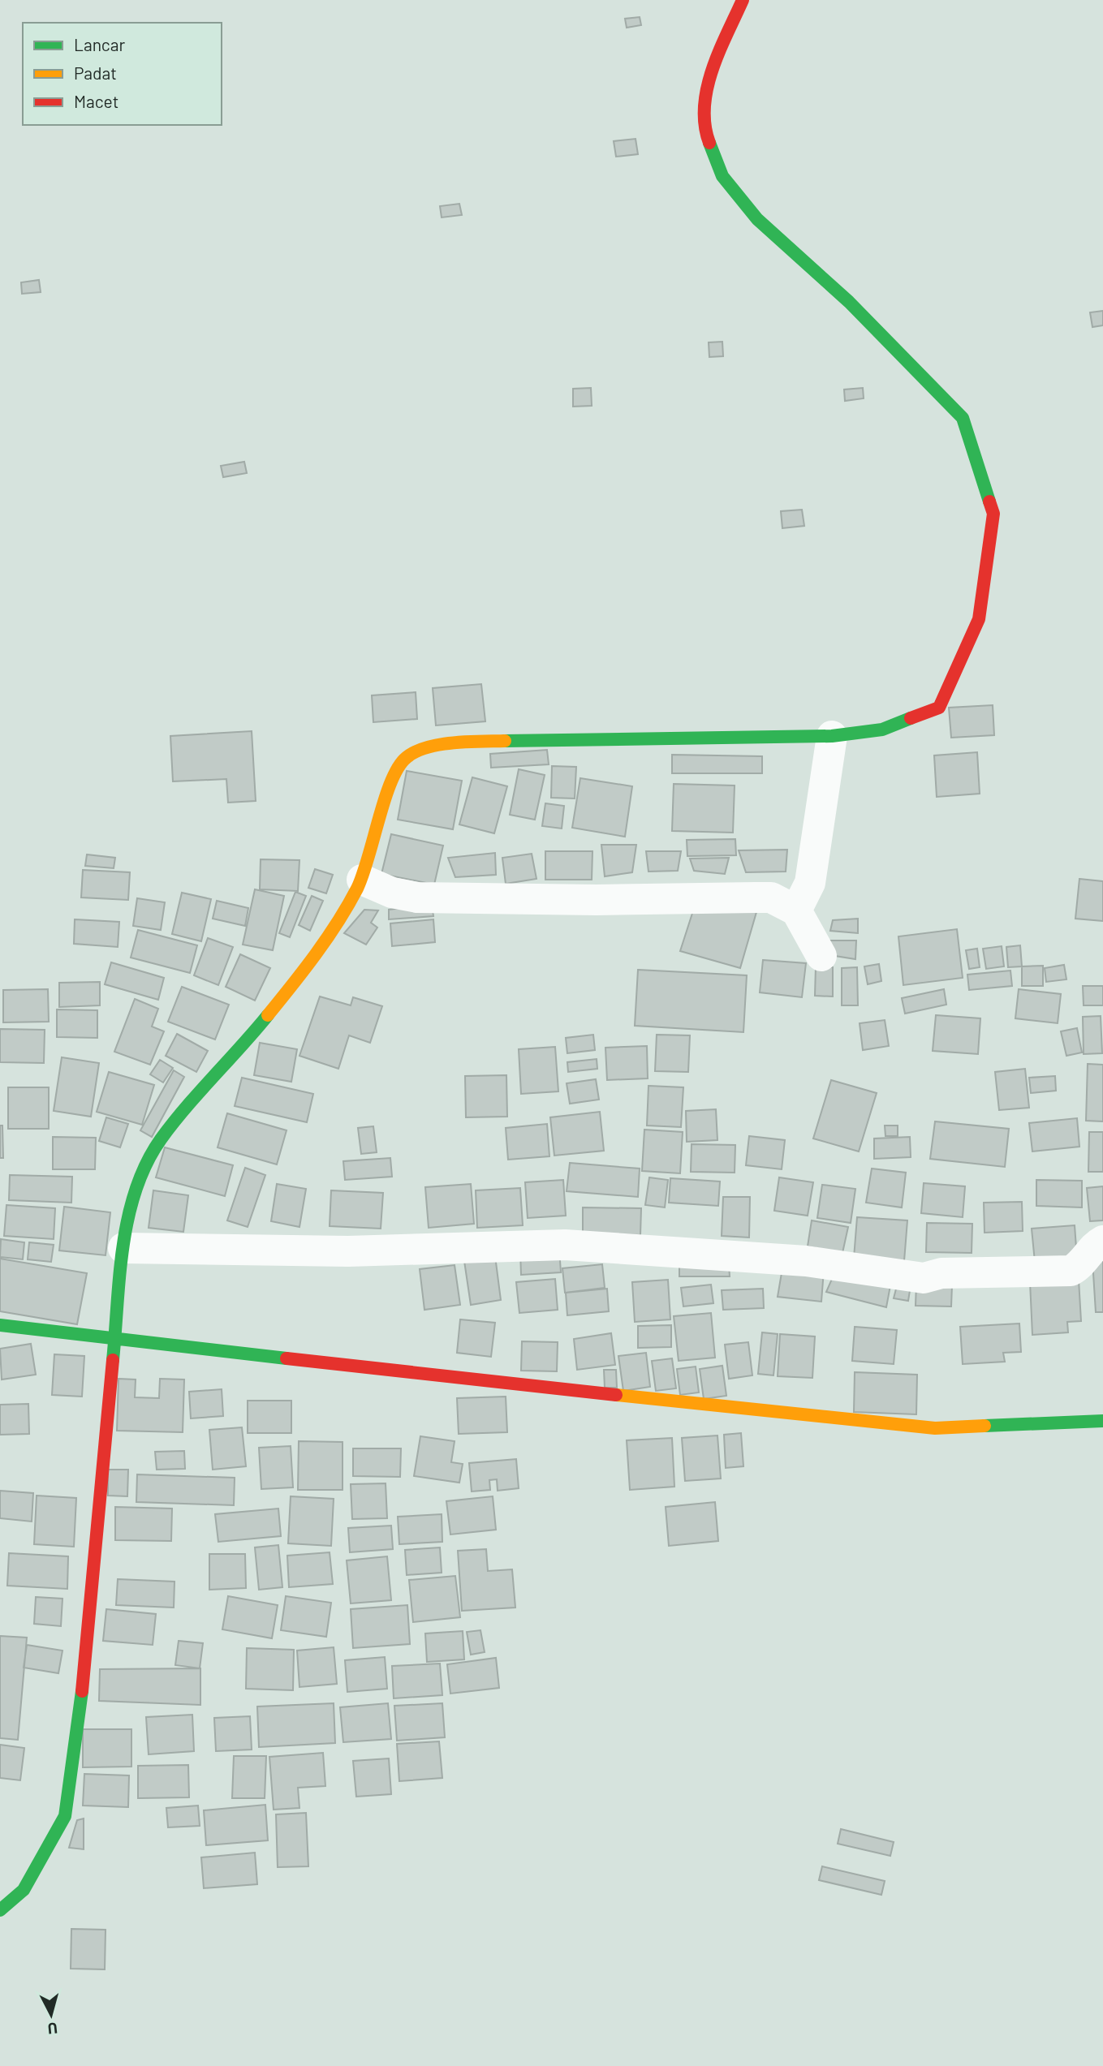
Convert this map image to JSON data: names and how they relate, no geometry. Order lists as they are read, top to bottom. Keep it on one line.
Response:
{"legend":["Lancar","Padat","Macet"],"north":"bottom"}
